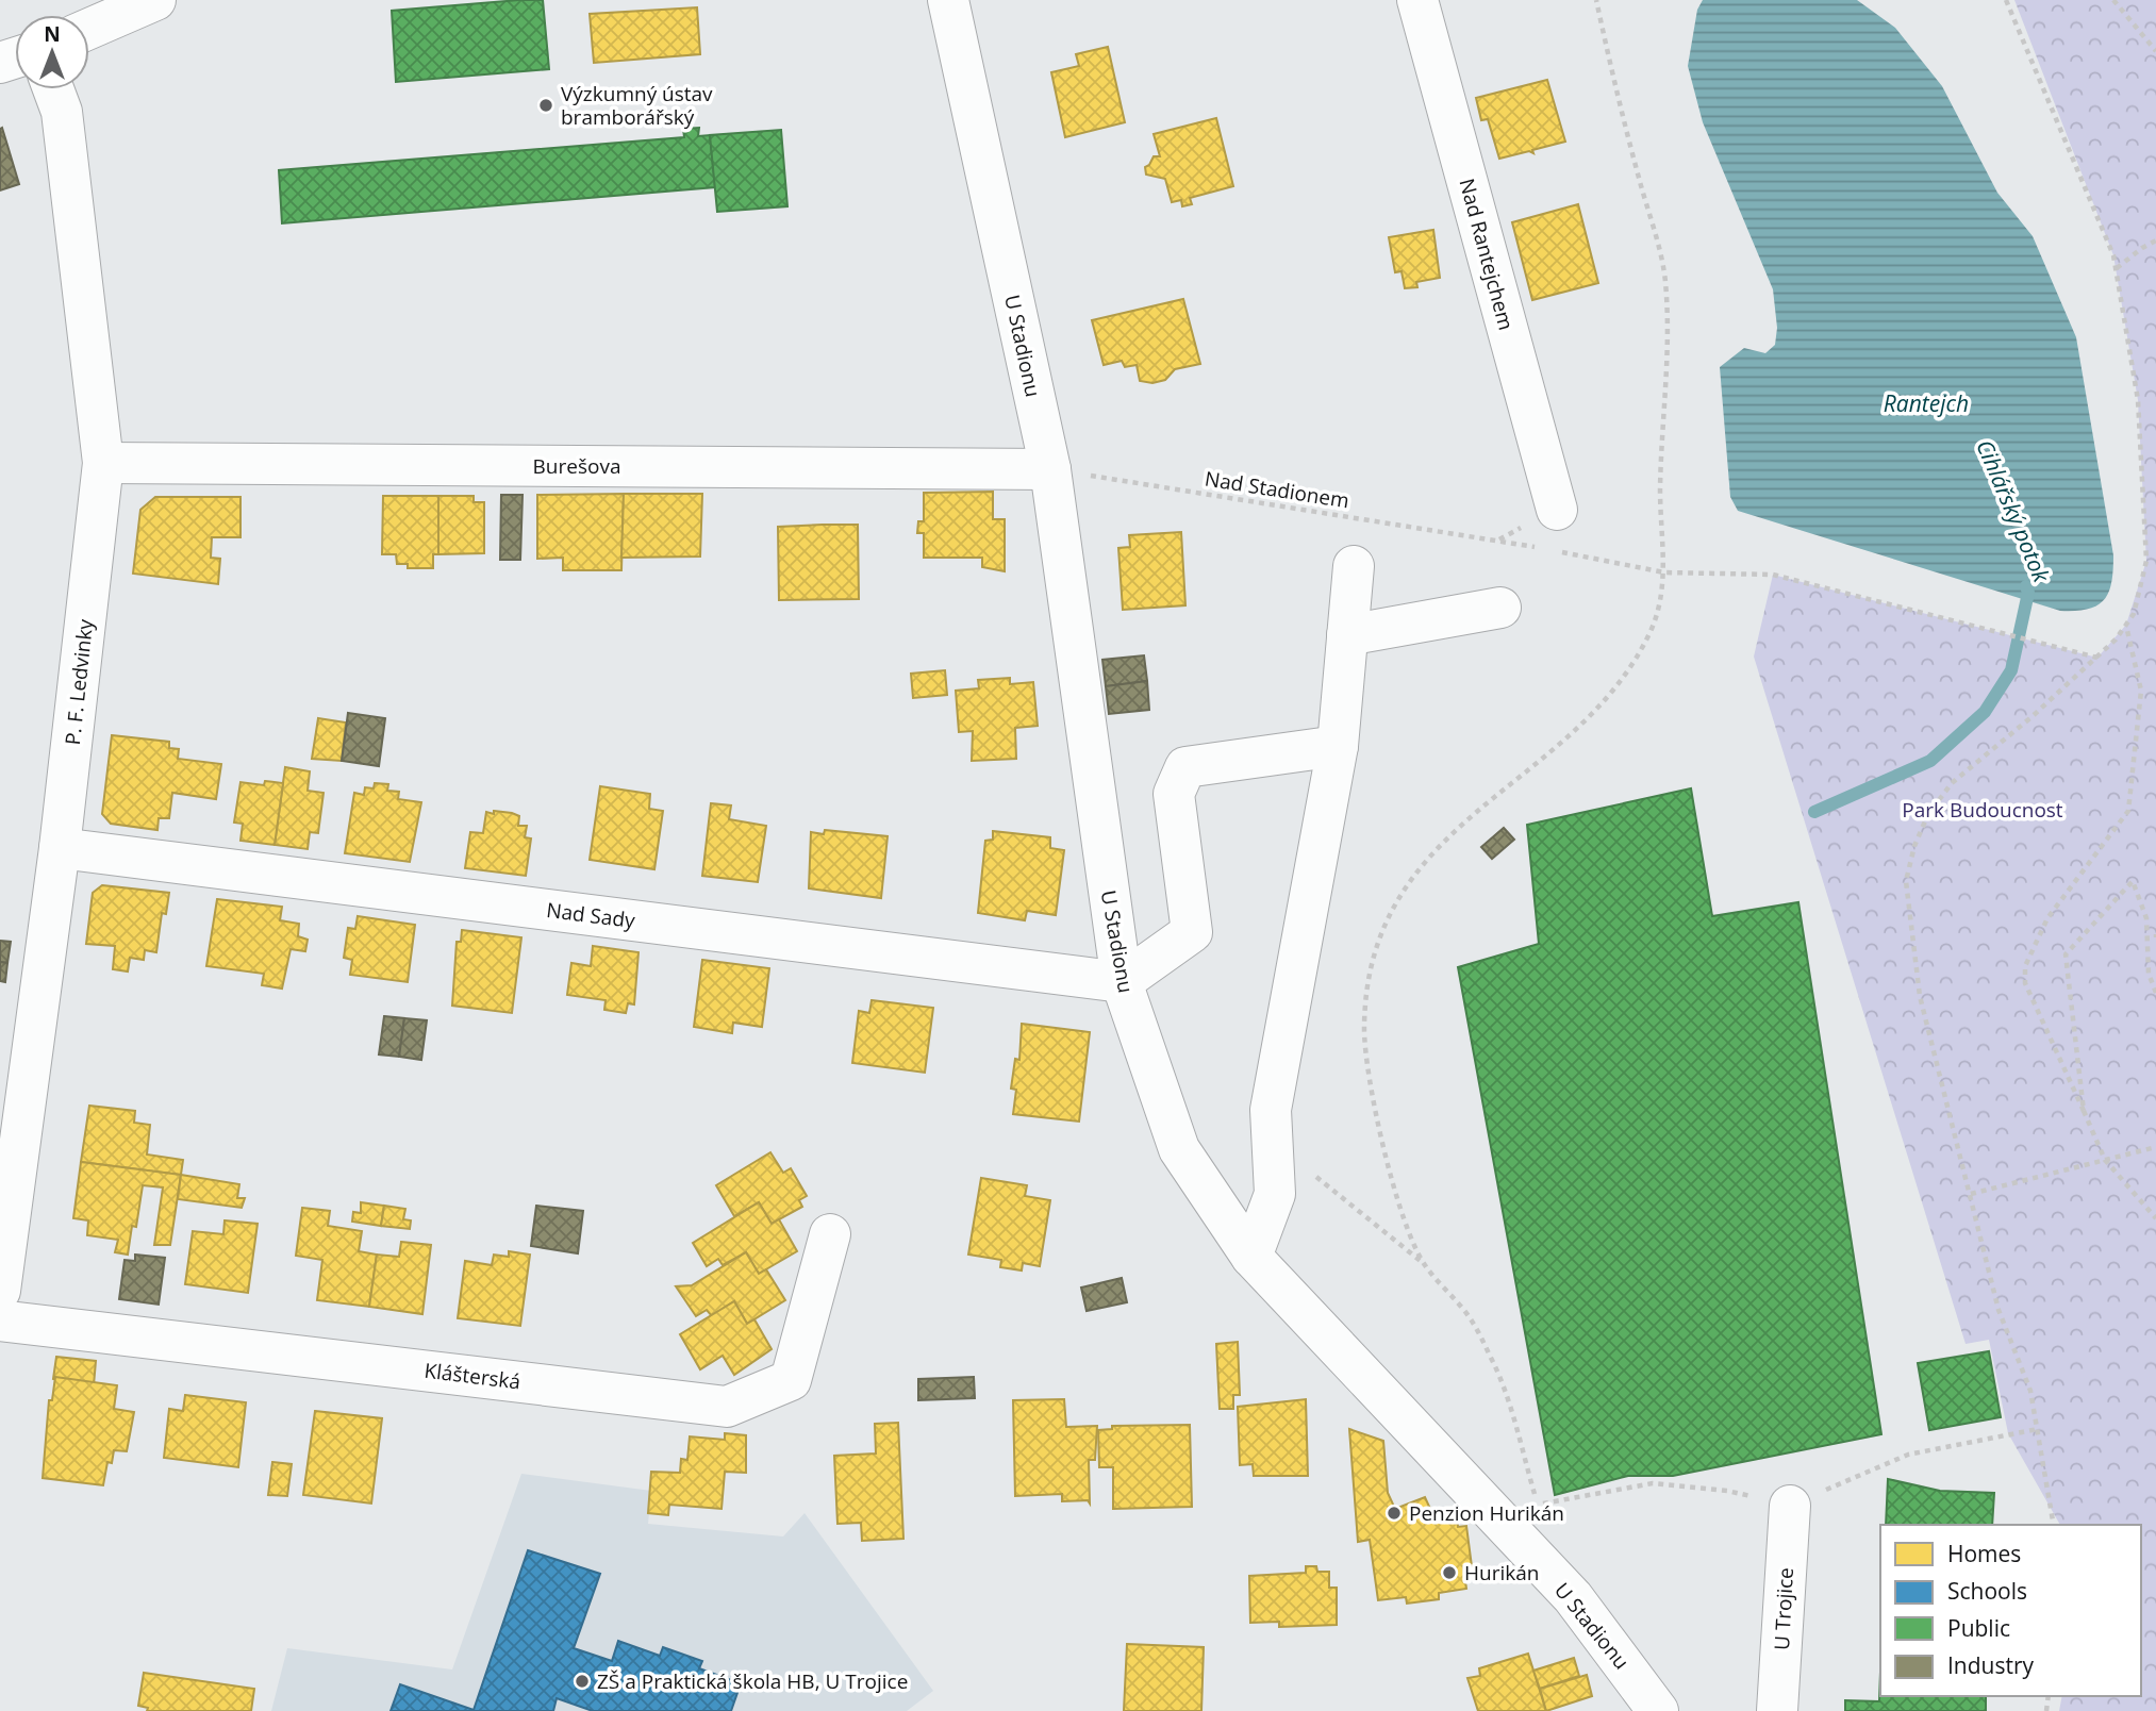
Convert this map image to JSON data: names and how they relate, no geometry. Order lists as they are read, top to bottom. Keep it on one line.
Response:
{"streets":{"street":["Nad Rantejchem","U Stadionu","Burešova","P. F. Ledvinky","Nad Sady","Klášterská","U Trojice"],"path":["Nad Stadionem"]},"crossings":[["U Stadionu","Burešova"],["U Stadionu","Nad Stadionem"],["U Stadionu","Nad Sady"],["Burešova","Nad Stadionem"],["Burešova","P. F. Ledvinky"],["P. F. Ledvinky","Nad Sady"]],"water":["Rantejch","Cihlářský potok"],"parks":["Park Budoucnost"],"places":["Výzkumný ústav bramborářský","Penzion Hurikán","Hurikán","ZŠ a Praktická škola HB, U Trojice"],"legend":["Homes","Schools","Public","Industry"],"north":"top"}
